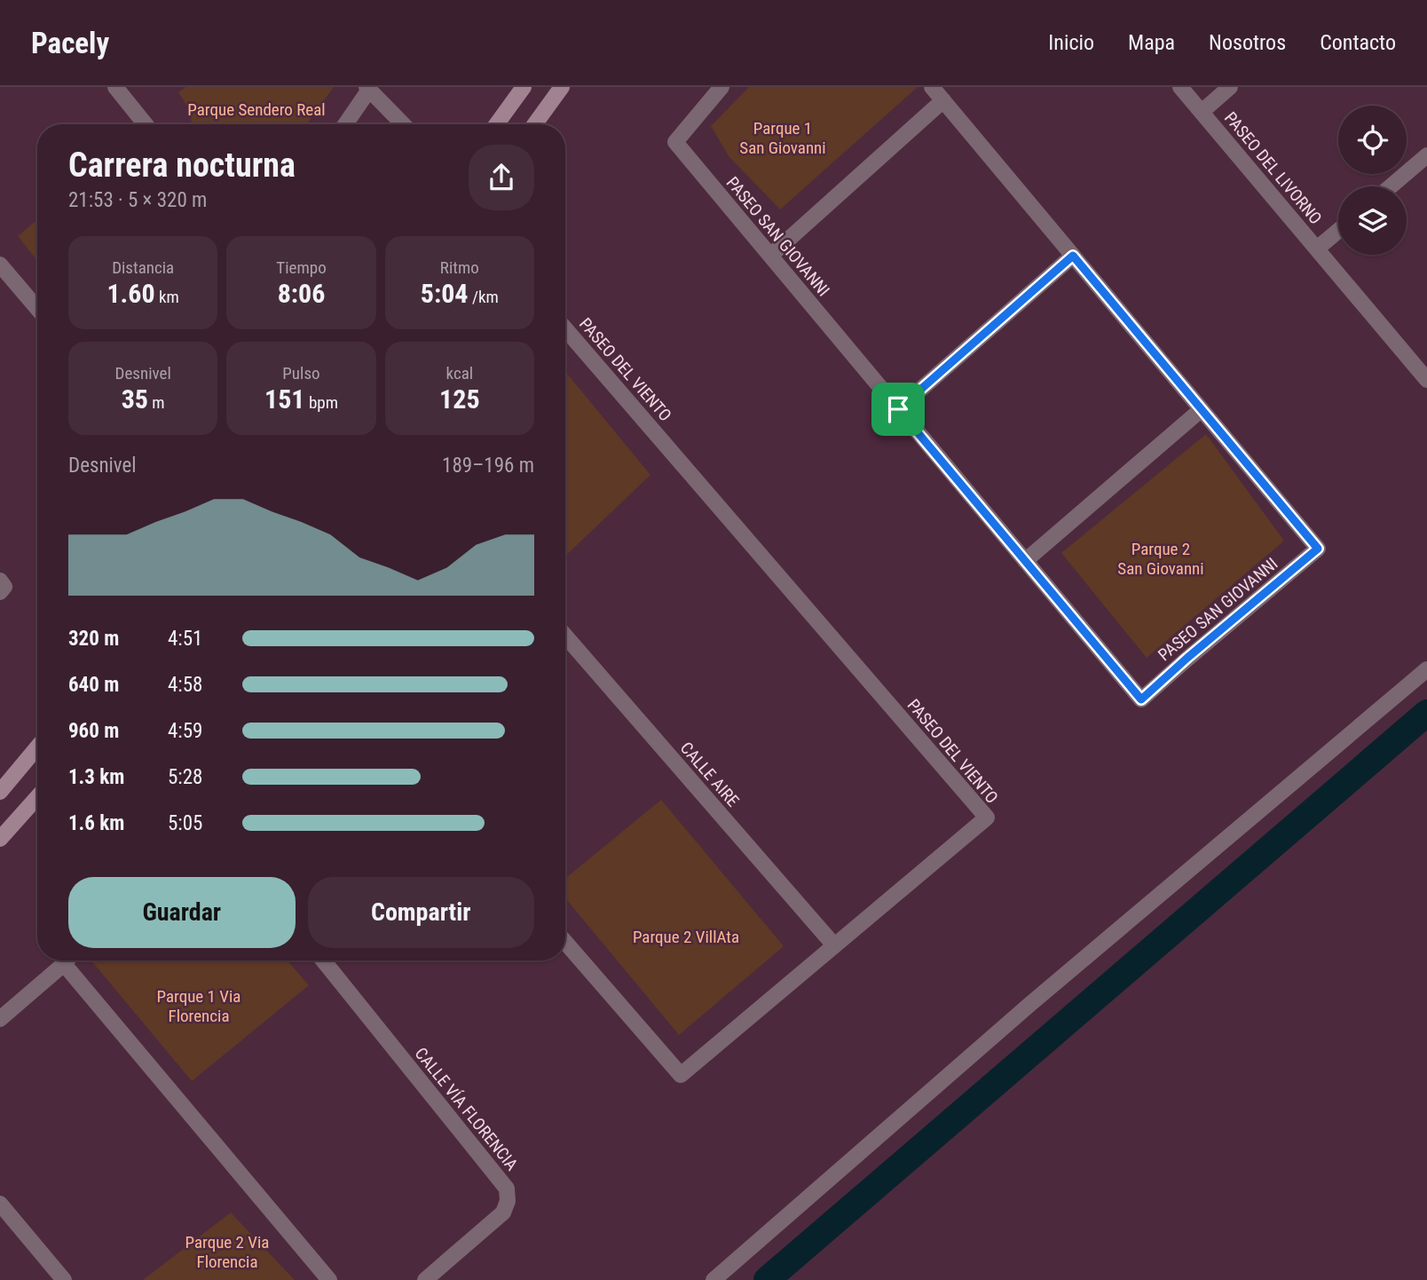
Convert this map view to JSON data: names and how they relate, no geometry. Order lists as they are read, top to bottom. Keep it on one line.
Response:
{"streets":{"street":["PASEO DEL LIVORNO","PASEO SAN GIOVANNI","PASEO DEL VIENTO","CALLE AIRE","CALLE VÍA FLORENCIA"]},"crossings":[["PASEO DEL VIENTO","CALLE AIRE"]],"parks":["Parque Sendero Real","Parque 1 San Giovanni","Parque 2 San Giovanni","Parque 2 VillAta","Parque 1 Via Florencia","Parque 2 Via Florencia"],"page":{"header":"Pacely","nav":["Inicio","Mapa","Nosotros","Contacto"],"heading":["Carrera nocturna","21:53 · 5 × 320 m"],"stats":[["Distancia","1.60 km"],["Tiempo","8:06"],["Ritmo","5:04 /km"],["Desnivel","35 m"],["Pulso","151 bpm"],["kcal","125"]],"chart":["Desnivel","189–196 m"],"list":[{"name":"320 m","note":"4:51"},{"name":"640 m","note":"4:58"},{"name":"960 m","note":"4:59"},{"name":"1.3 km","note":"5:28"},{"name":"1.6 km","note":"5:05"}],"buttons":["Guardar","Compartir"]}}
